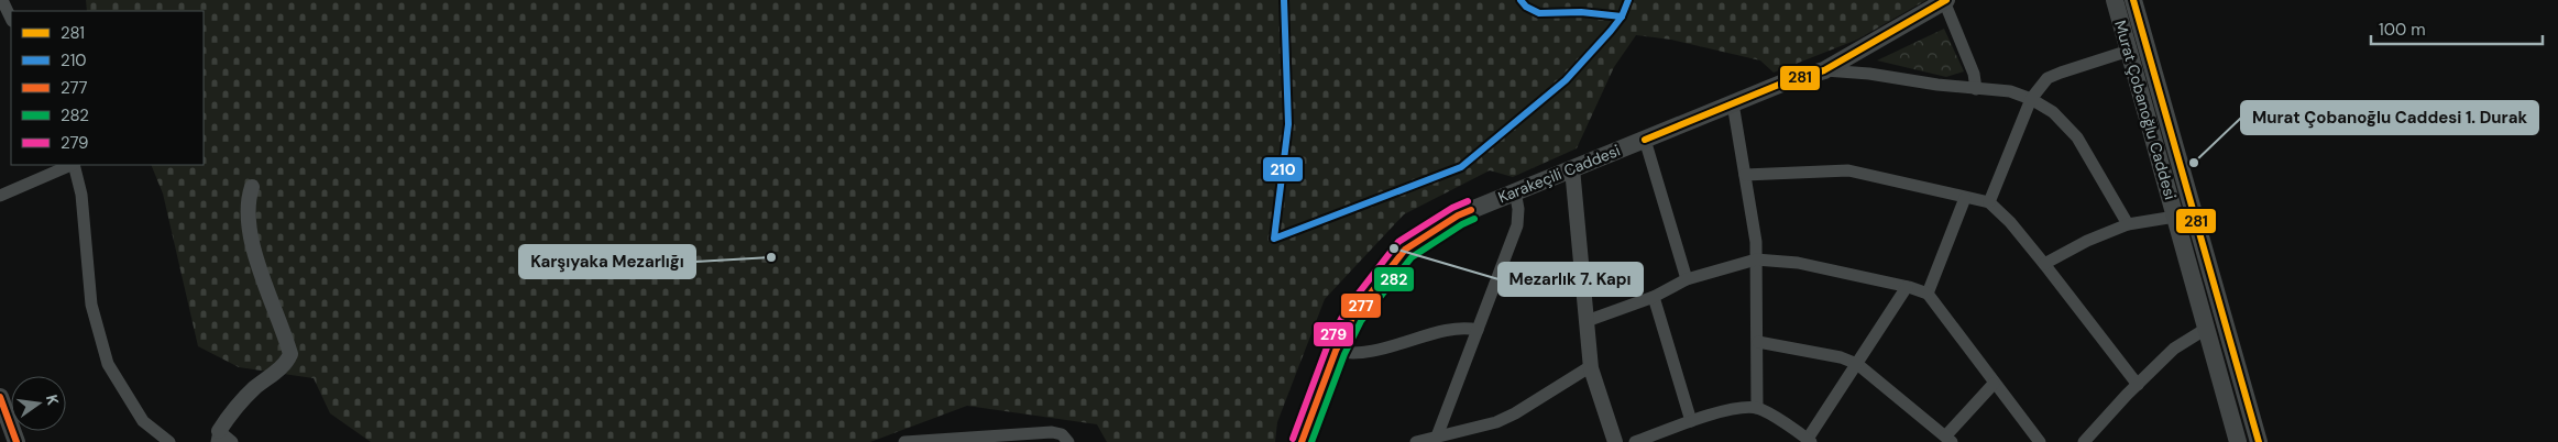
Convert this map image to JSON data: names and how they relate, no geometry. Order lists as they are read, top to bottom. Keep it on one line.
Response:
{"streets":{"main road":["Murat Çobanoğlu Caddesi","Karakeçili Caddesi"]},"places":["Murat Çobanoğlu Caddesi 1. Durak","Mezarlık 7. Kapı","Karşıyaka Mezarlığı"],"lines":["transit line 281","transit line 210","transit line 279","transit line 277","transit line 282"],"legend":["281","210","277","282","279"],"scale_bar":"100 m","north":"right"}
